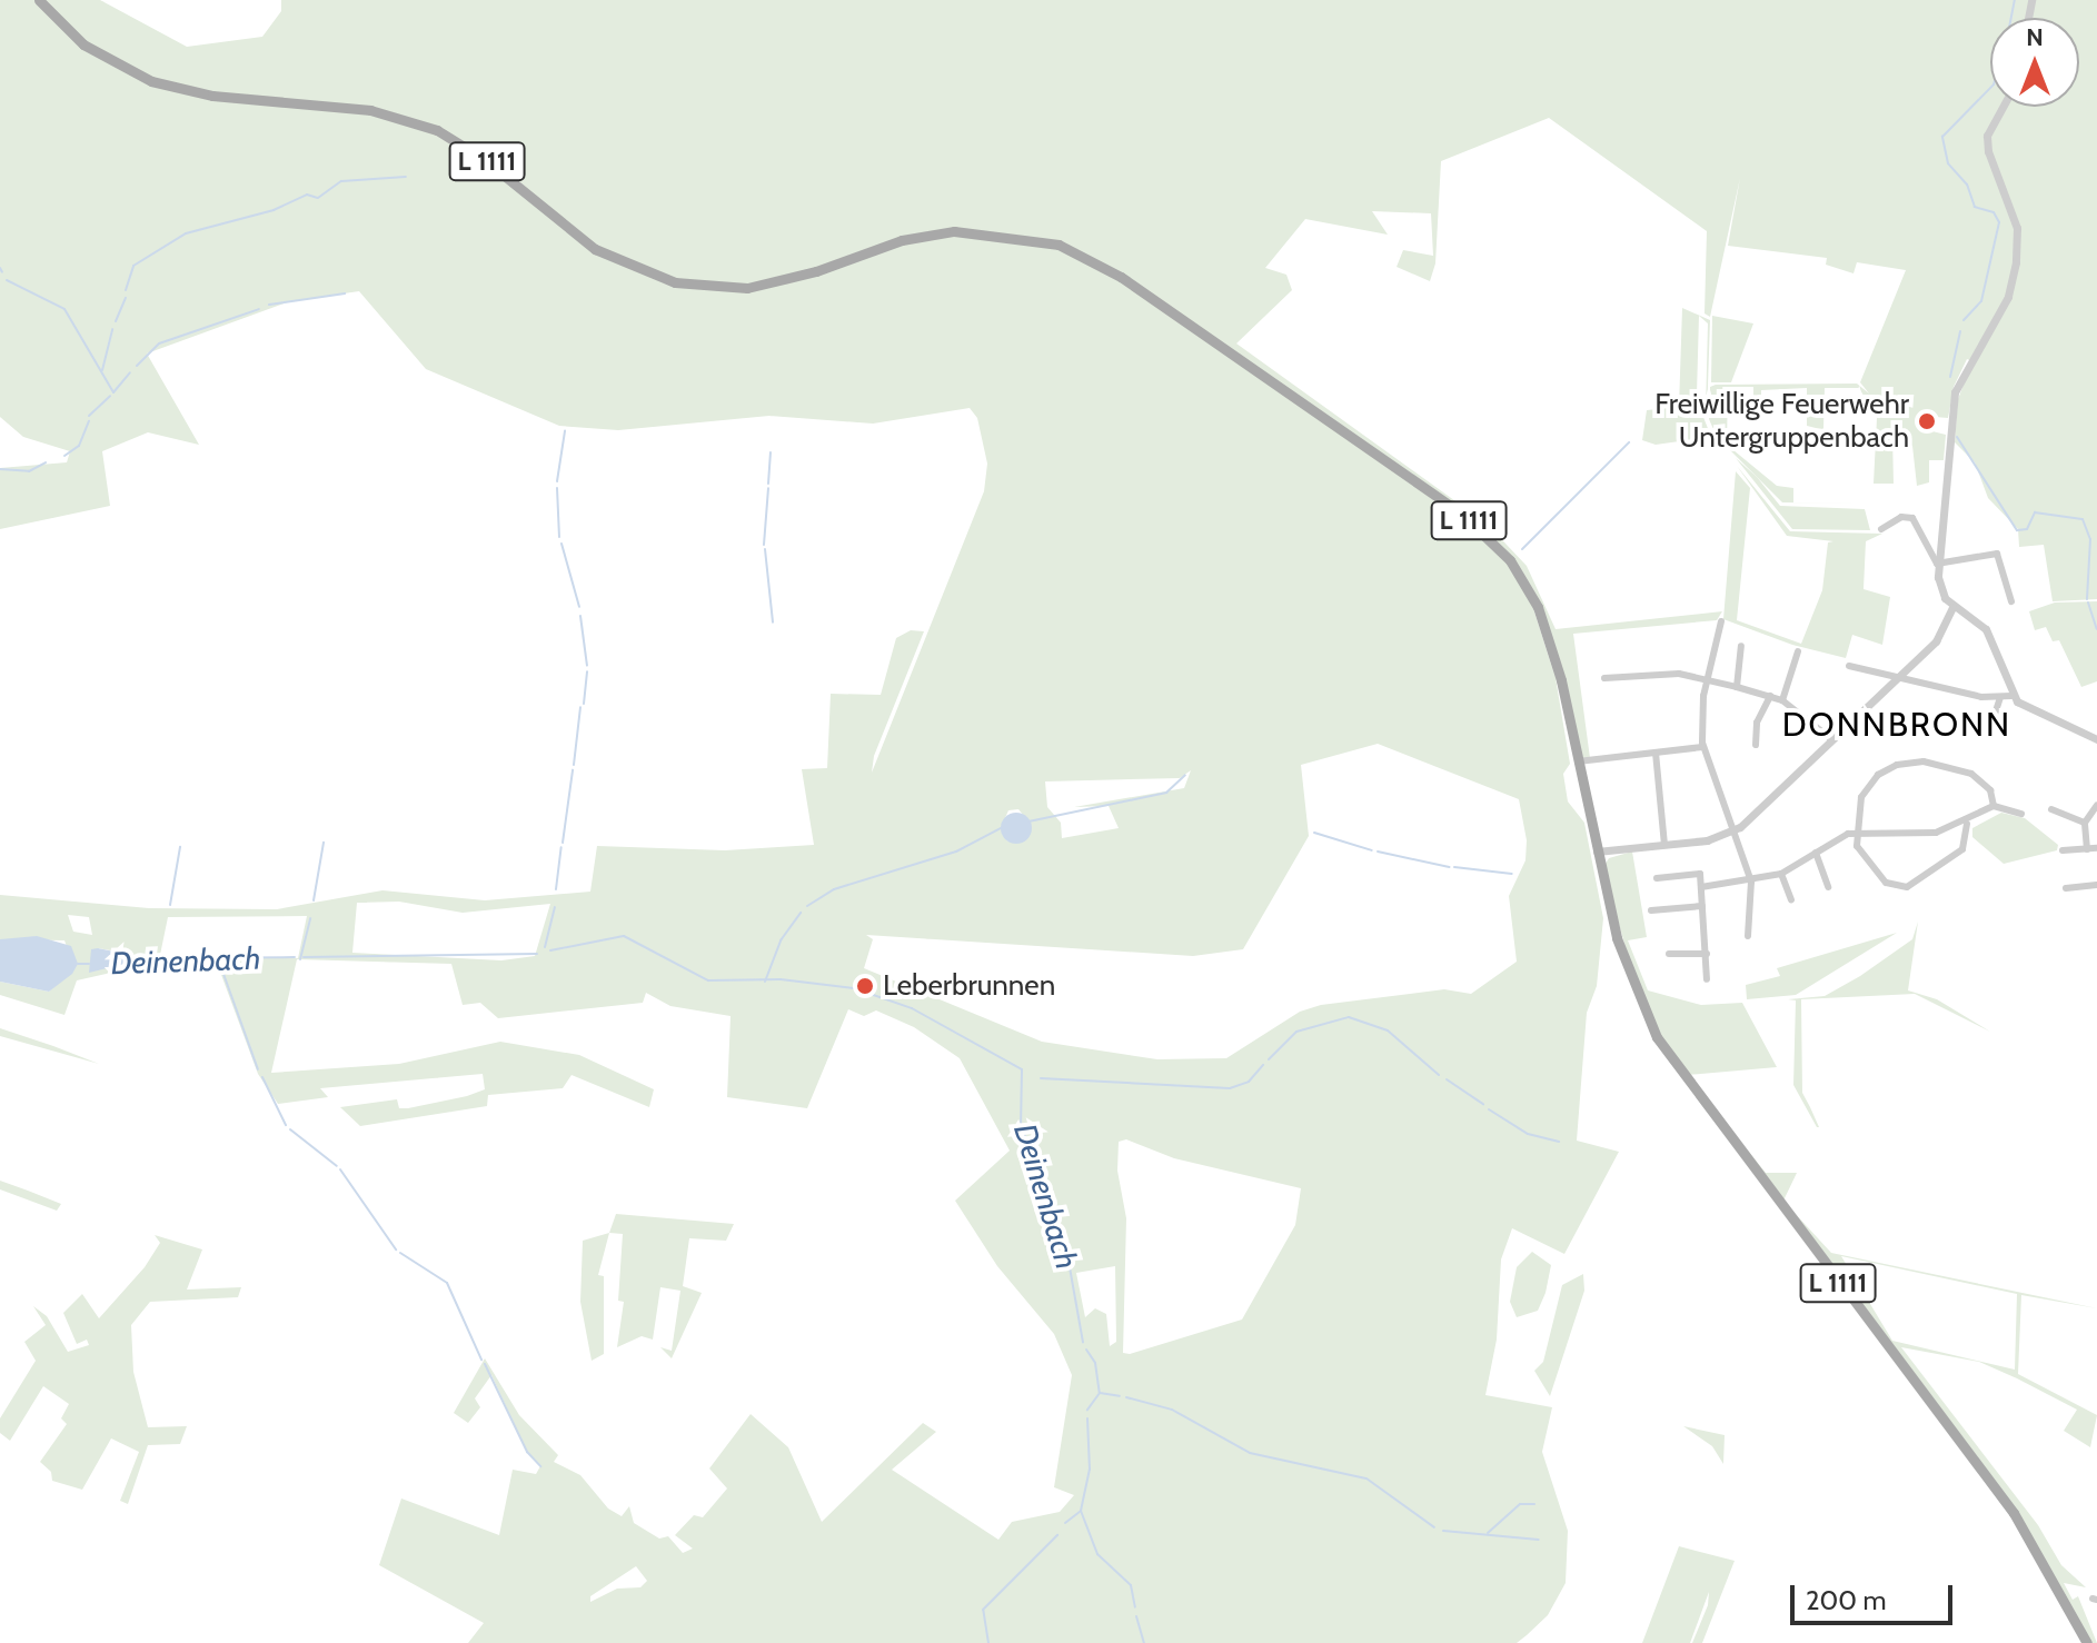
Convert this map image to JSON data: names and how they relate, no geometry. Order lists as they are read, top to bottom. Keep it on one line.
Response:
{"streets":{"main road":["L 1111"]},"districts":["DONNBRONN"],"water":["Deinenbach"],"places":["Freiwillige Feuerwehr Untergruppenbach","Leberbrunnen"],"scale_bar":"200 m","north":"top"}
